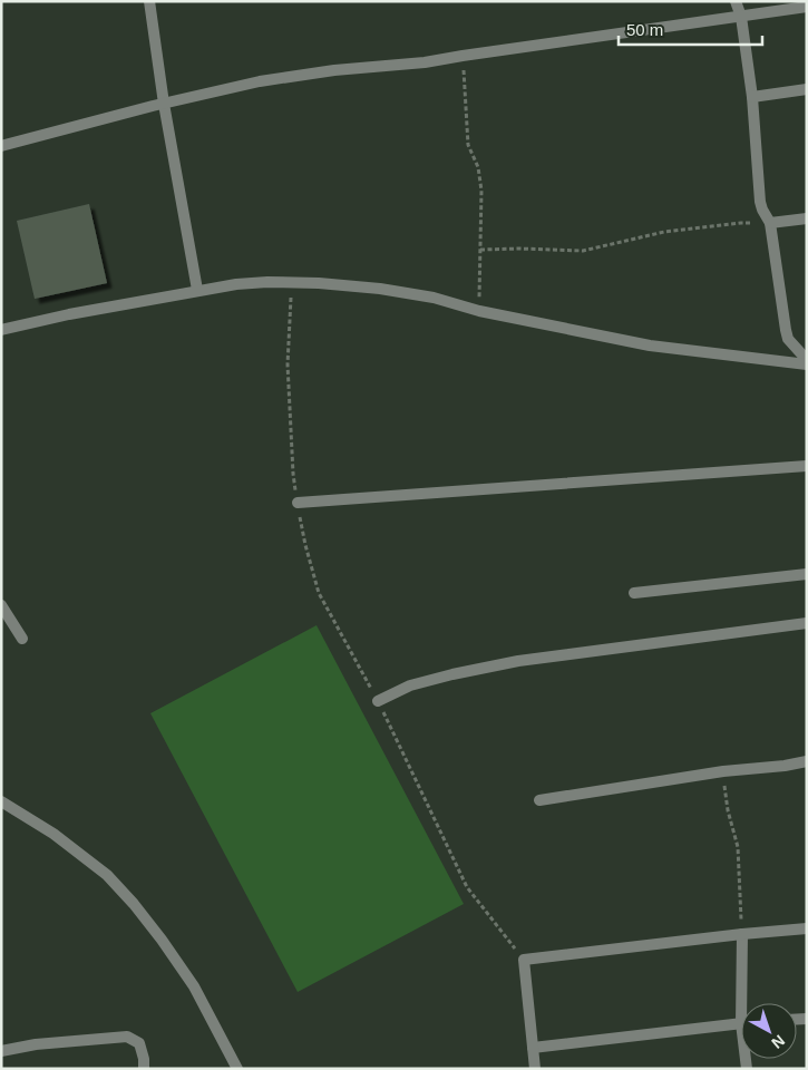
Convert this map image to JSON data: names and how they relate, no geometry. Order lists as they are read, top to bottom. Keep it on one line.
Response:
{"scale_bar":"50 m","north":"bottom right"}
